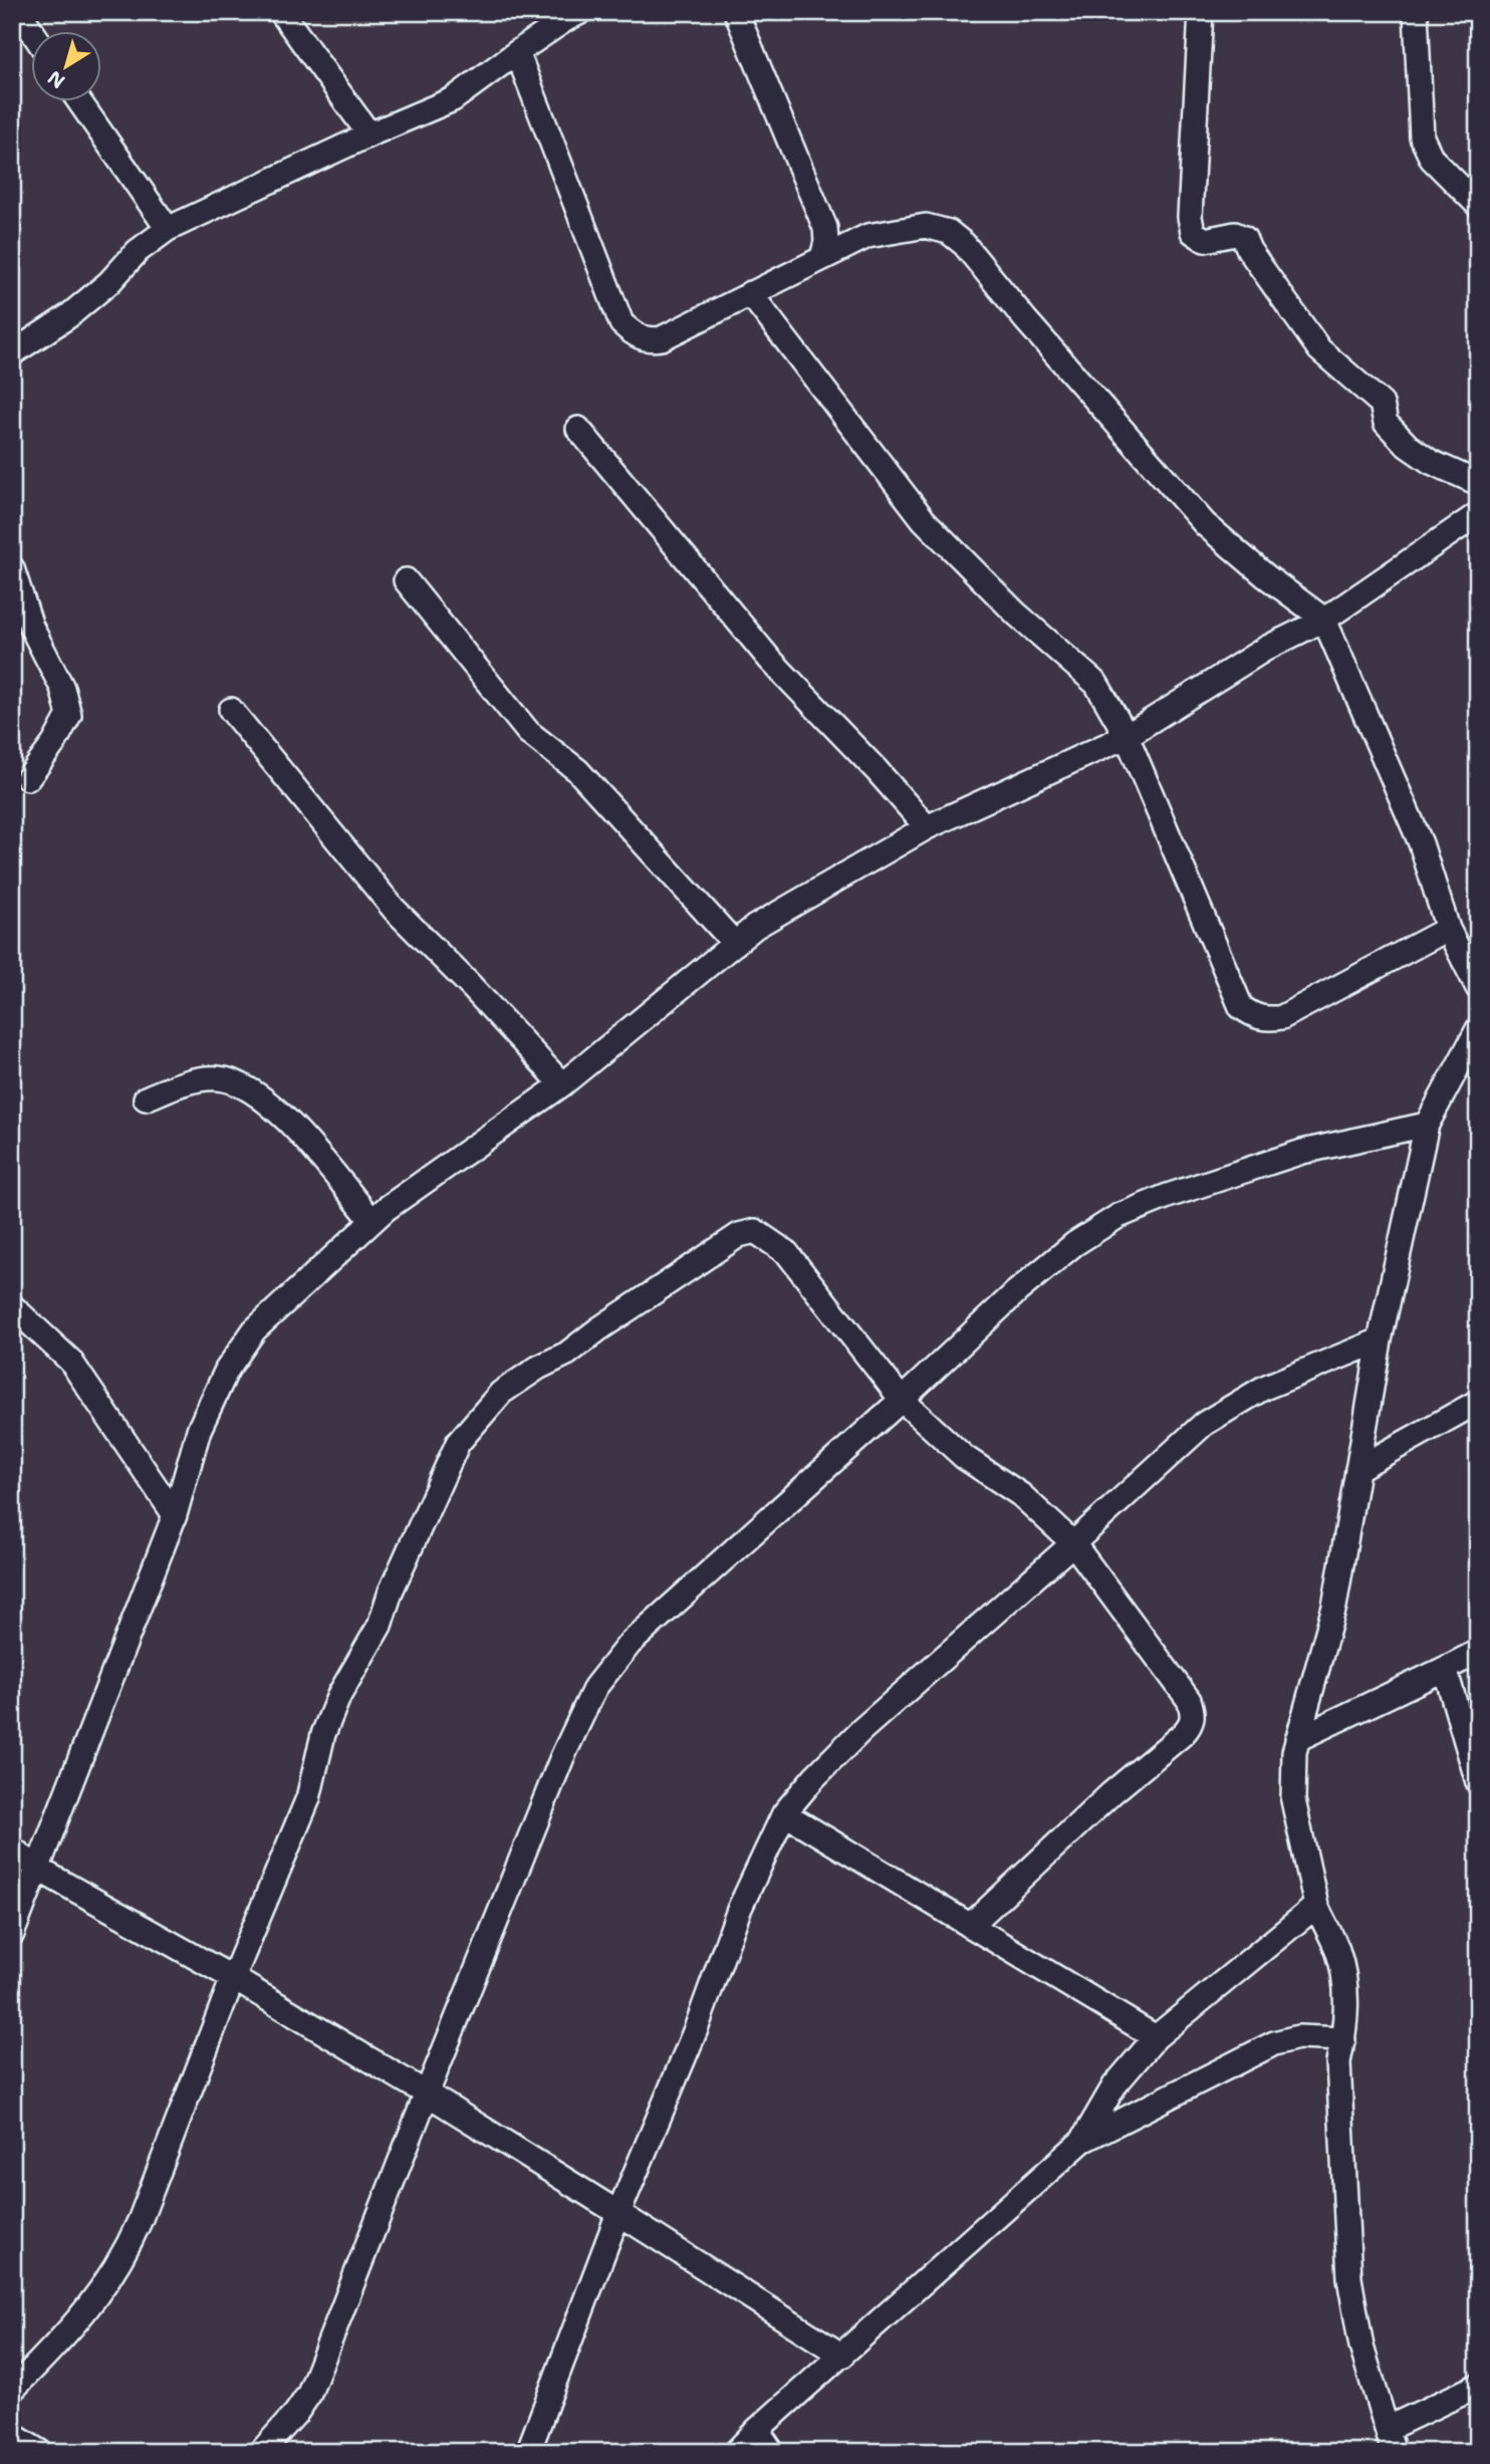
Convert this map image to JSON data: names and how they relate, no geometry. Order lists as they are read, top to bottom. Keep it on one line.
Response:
{"north":"bottom left"}
